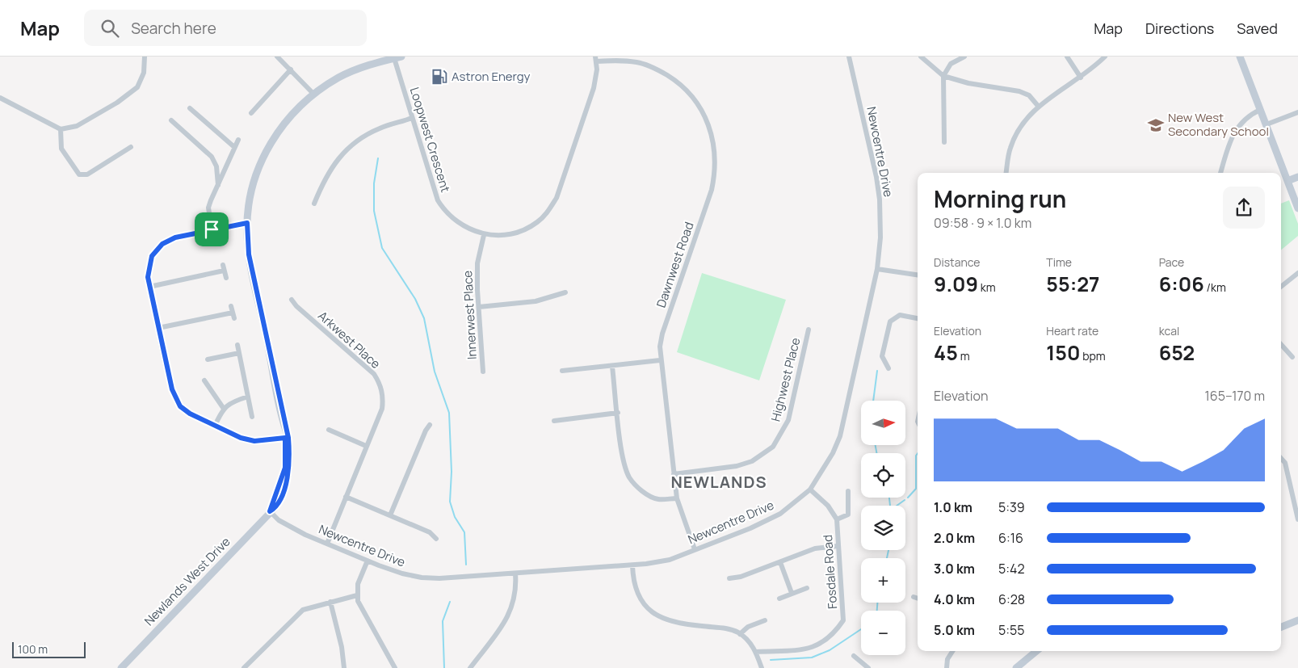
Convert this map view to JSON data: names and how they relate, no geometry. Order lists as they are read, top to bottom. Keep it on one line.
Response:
{"streets":{"street":["Loopwest Crescent","Newcentre Drive","Dawnwest Road","Innerwest Place","Arkwest Place","Highwest Place","Fosdale Road","Newlands West Drive"]},"crossings":[["Loopwest Crescent","Dawnwest Road"],["Loopwest Crescent","Innerwest Place"],["Loopwest Crescent","Newlands West Drive"],["Newcentre Drive","Dawnwest Road"],["Newcentre Drive","Arkwest Place"],["Newcentre Drive","Fosdale Road"],["Newcentre Drive","Newlands West Drive"],["Dawnwest Road","Highwest Place"]],"districts":["NEWLANDS"],"places":{"fuel station":["Astron Energy"],"school or university":["New West Secondary School"]},"scale_bar":"100 m","north":"right","page":{"header":"Map","search":"Search here","nav":["Map","Directions","Saved"],"heading":["Morning run","09:58 · 9 × 1.0 km"],"stats":[["Distance","9.09 km"],["Time","55:27"],["Pace","6:06 /km"],["Elevation","45 m"],["Heart rate","150 bpm"],["kcal","652"]],"chart":["Elevation","165–170 m"],"map_buttons":["+","−"],"list":[{"name":"1.0 km","note":"5:39"},{"name":"2.0 km","note":"6:16"},{"name":"3.0 km","note":"5:42"},{"name":"4.0 km","note":"6:28"},{"name":"5.0 km","note":"5:55"}],"scale":"100 m"}}
